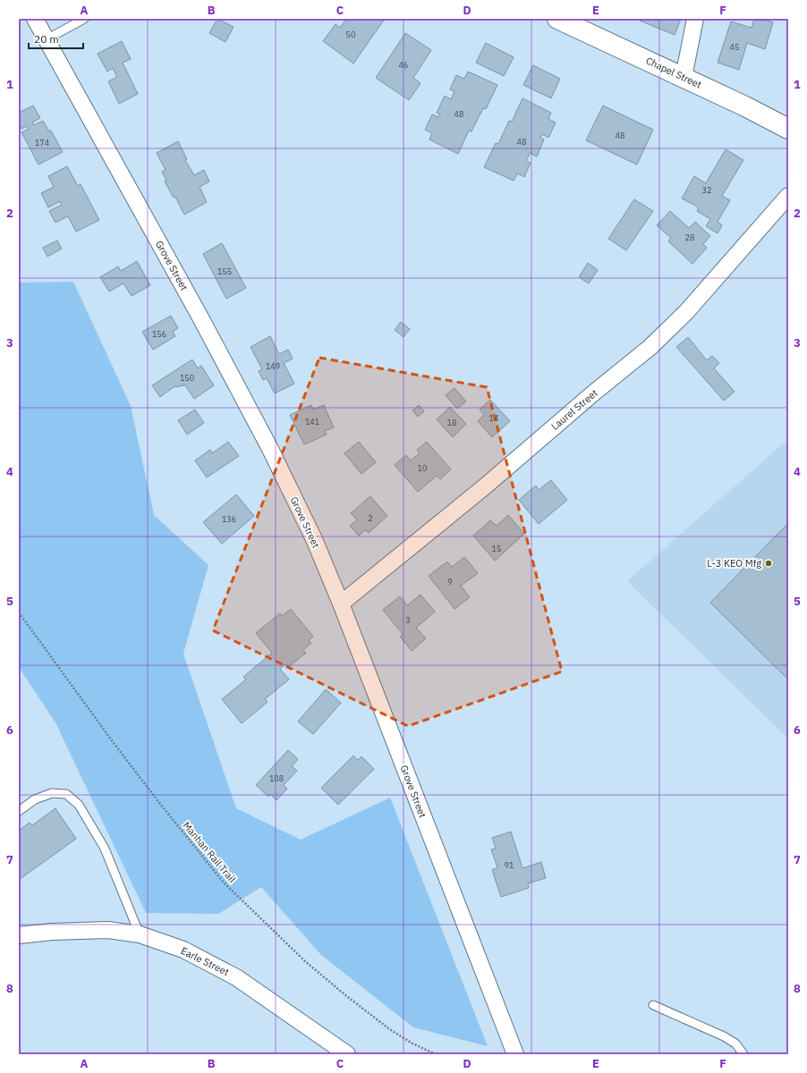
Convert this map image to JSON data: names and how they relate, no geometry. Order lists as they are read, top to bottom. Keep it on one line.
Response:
{"streets":{"main road":["Chapel Street"],"street":["Grove Street","Laurel Street","Earle Street"],"path":["Manhan Rail Trail"]},"crossings":[["Grove Street","Laurel Street"]],"places":["L-3 KEO Mfg"],"house_numbers":["50","45","46","48","48","48","174","32","28","155","156","149","150","14","141","18","10","2","136","15","9","3","108","91"],"scale_bar":"20 m","grid":{"columns":["A","B","C","D","E","F"],"rows":["1","2","3","4","5","6","7","8"]}}
